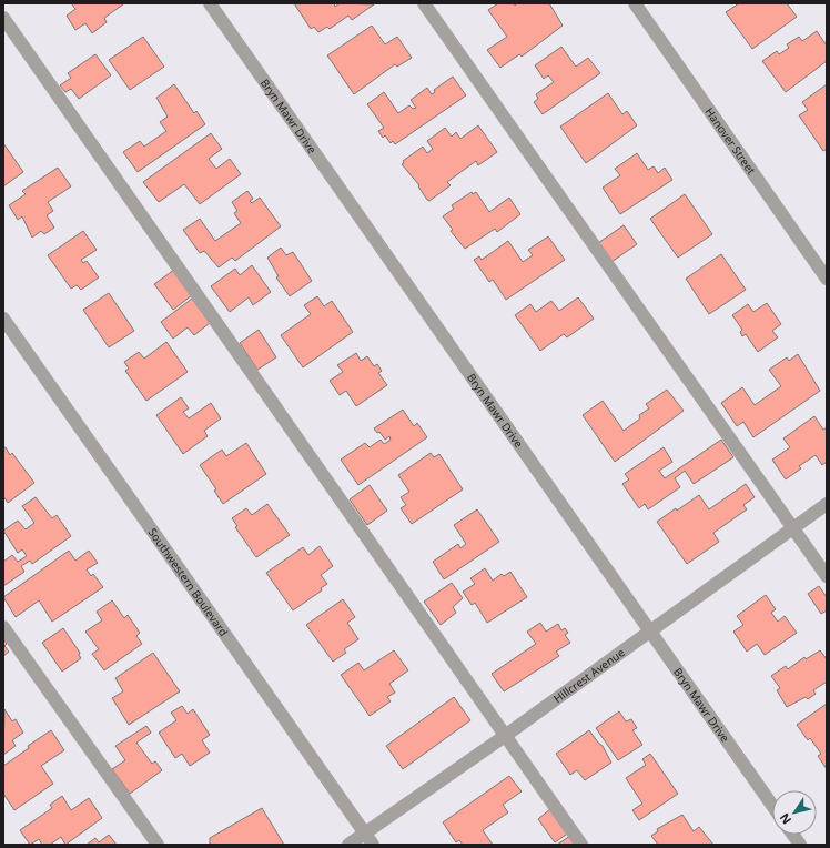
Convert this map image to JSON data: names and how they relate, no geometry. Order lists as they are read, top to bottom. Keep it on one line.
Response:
{"streets":{"street":["Bryn Mawr Drive","Hanover Street","Southwestern Boulevard","Hillcrest Avenue"]},"crossings":[["Bryn Mawr Drive","Hillcrest Avenue"],["Southwestern Boulevard","Hillcrest Avenue"]],"north":"bottom left"}
